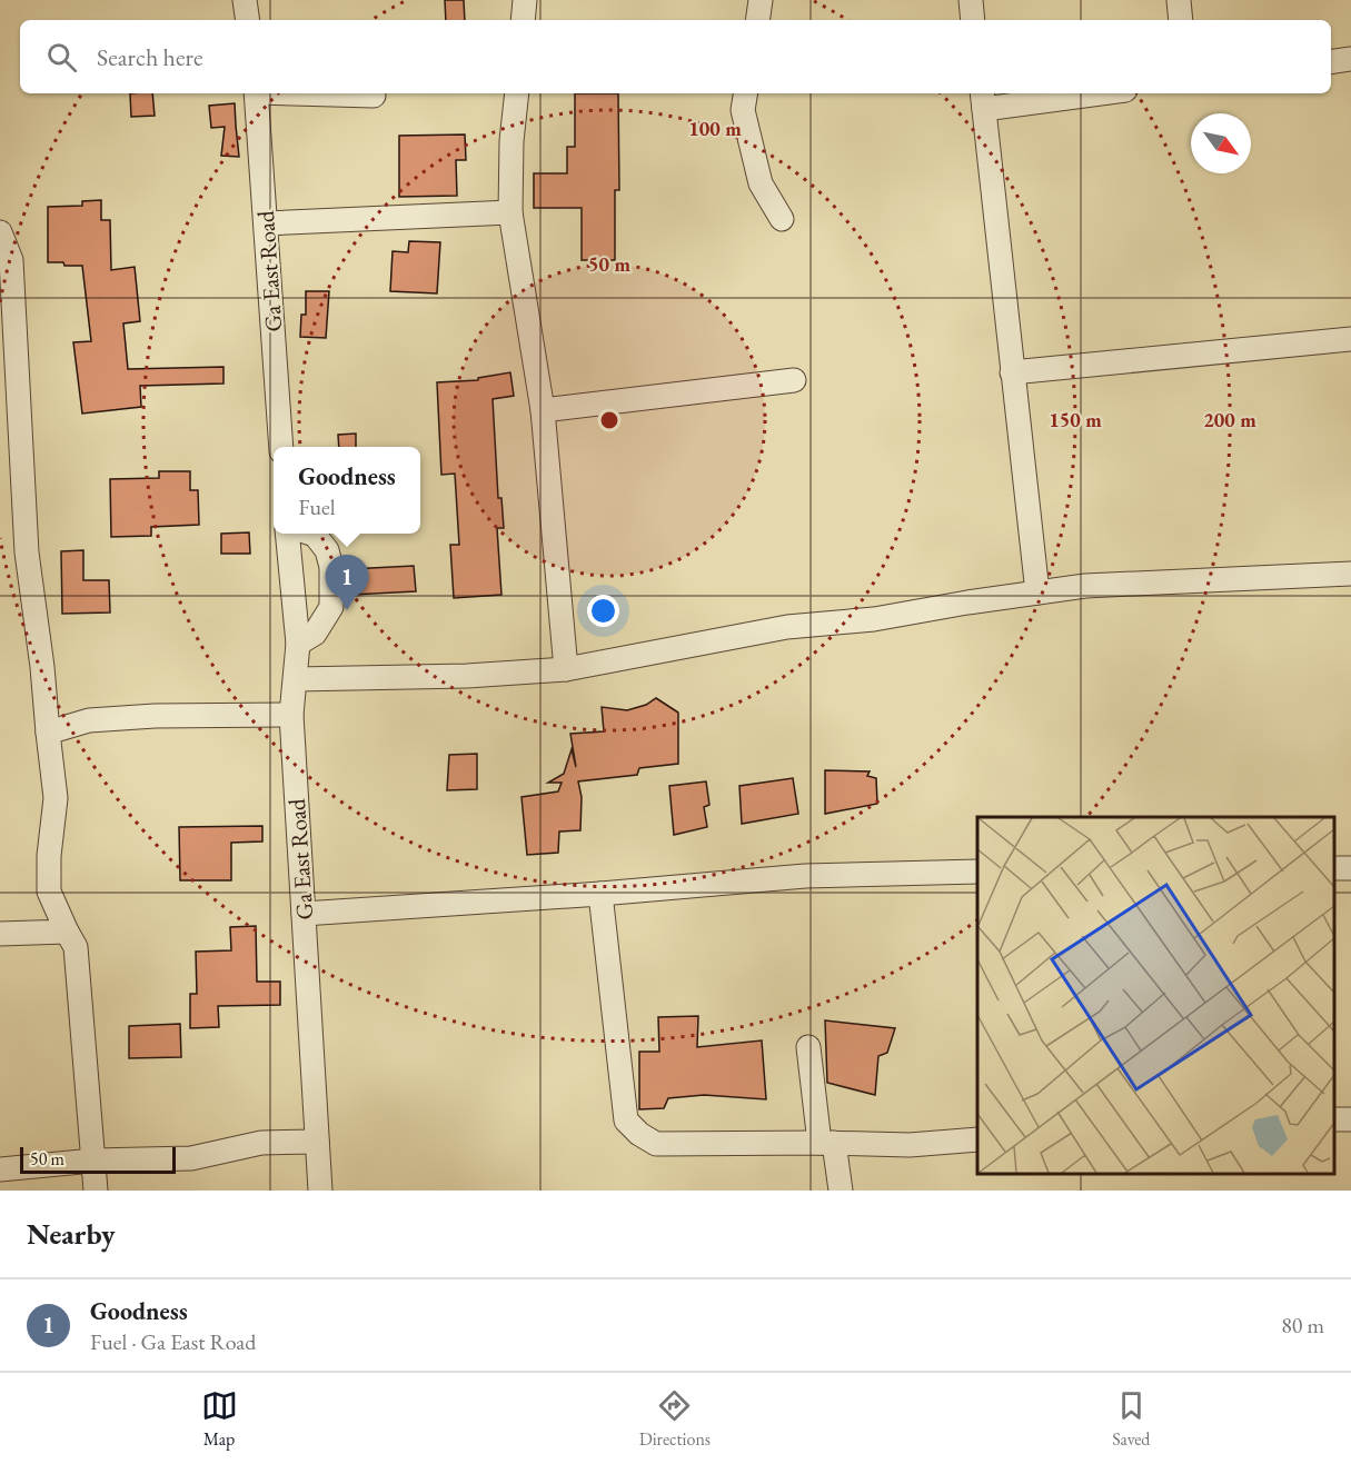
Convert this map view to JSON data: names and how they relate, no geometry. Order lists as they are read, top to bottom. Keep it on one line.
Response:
{"streets":{"street":["Ga East Road"]},"scale_bar":"50 m","north":"bottom right","page":{"search":"Search here","popup":["Goodness","Fuel"],"pins":"1","scale":"50 m","heading":"Nearby","list":[{"mark":"1","name":"Goodness","note":"Fuel · Ga East Road","value":"80 m"}],"nav":["Map","Directions","Saved"]},"rings":["100 m","50 m","150 m","200 m"]}
